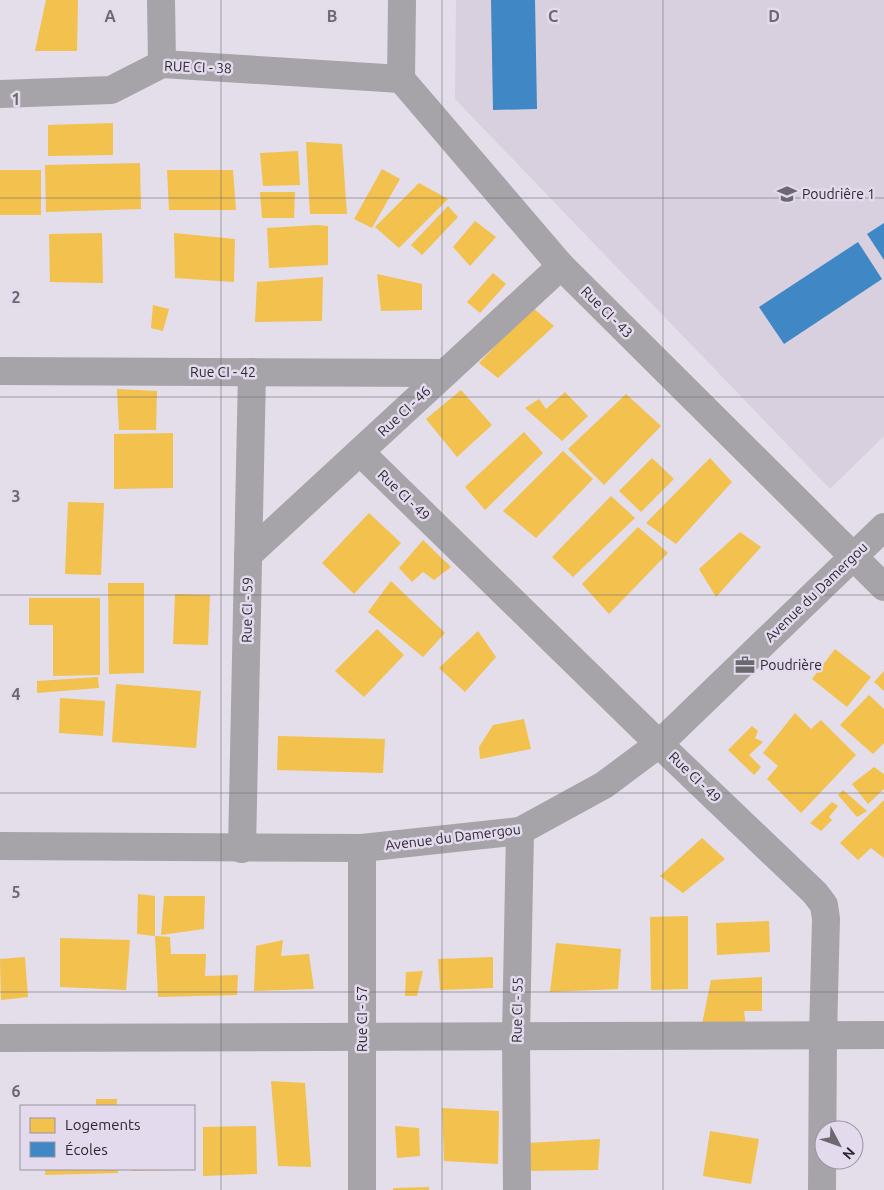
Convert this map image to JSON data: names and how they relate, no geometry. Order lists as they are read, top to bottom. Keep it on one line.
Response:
{"streets":{"street":["RUE CI - 38","Rue CI - 43","Rue CI - 42","Rue CI - 46","Rue CI - 49","Avenue du Damergou","Rue CI - 59","Rue CI - 55","Rue CI - 57"]},"crossings":[["RUE CI - 38","Rue CI - 43"],["Rue CI - 43","Rue CI - 46"],["Rue CI - 43","Avenue du Damergou"],["Rue CI - 42","Rue CI - 46"],["Rue CI - 42","Rue CI - 59"],["Rue CI - 46","Rue CI - 49"],["Rue CI - 46","Rue CI - 59"],["Rue CI - 49","Avenue du Damergou"],["Avenue du Damergou","Rue CI - 59"],["Avenue du Damergou","Rue CI - 55"],["Avenue du Damergou","Rue CI - 57"]],"places":{"school or university":["Poudriêre 1"],"office":["Poudrière"]},"legend":["Logements","Écoles"],"north":"bottom right","grid":{"columns":["A","B","C","D"],"rows":["1","2","3","4","5","6"]}}
